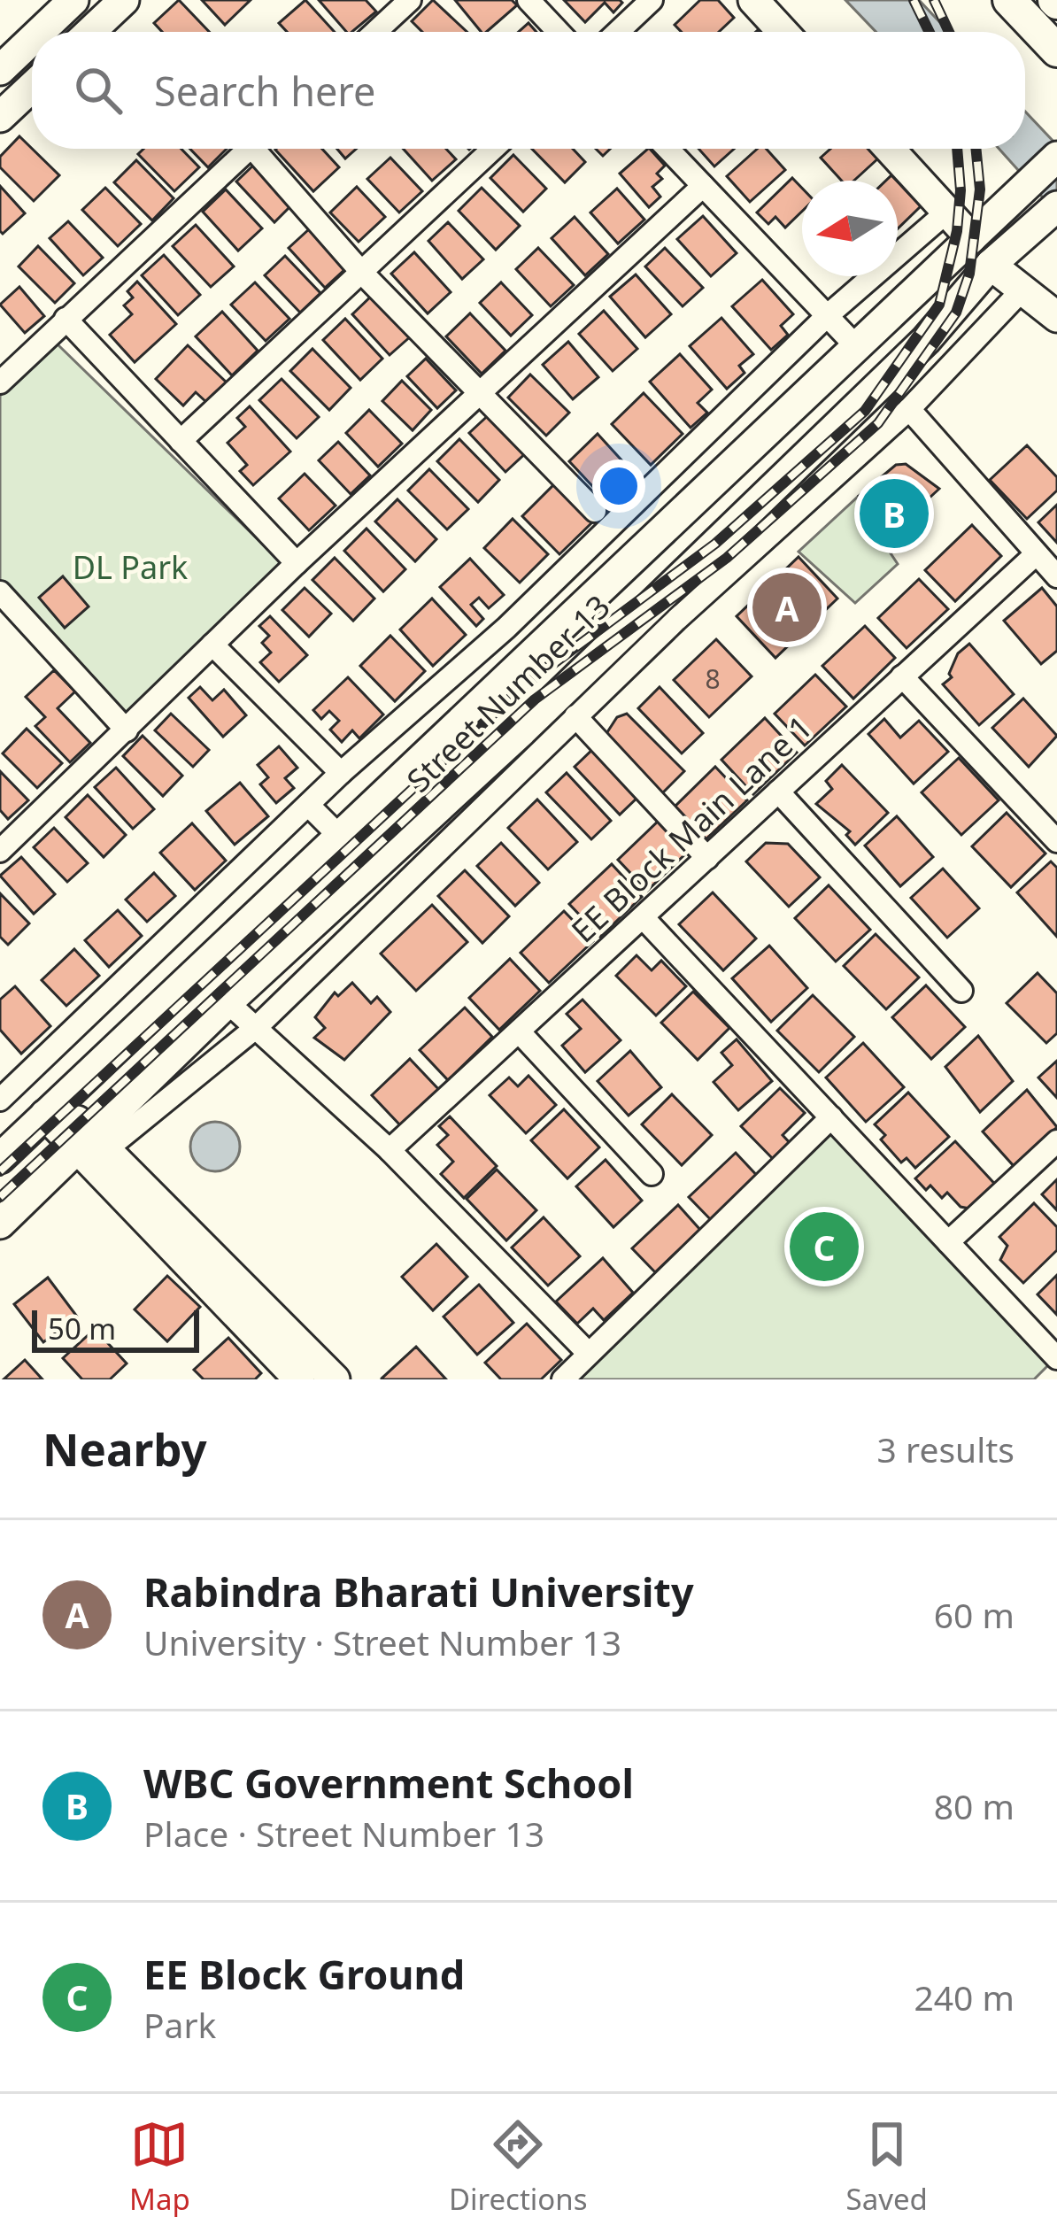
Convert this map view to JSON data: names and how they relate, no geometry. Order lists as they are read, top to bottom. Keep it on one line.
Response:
{"streets":{"main road":["Street Number 13"],"street":["EE Block Main Lane 1"]},"parks":["DL Park"],"house_numbers":["8"],"scale_bar":"50 m","north":"left","page":{"search":"Search here","pins":["B","A","C"],"scale":"50 m","heading":["Nearby","3 results"],"list":[{"mark":"A","name":"Rabindra Bharati University","note":"University · Street Number 13","value":"60 m"},{"mark":"B","name":"WBC Government School","note":"Place · Street Number 13","value":"80 m"},{"mark":"C","name":"EE Block Ground","note":"Park","value":"240 m"}],"nav":["Map","Directions","Saved"]}}
